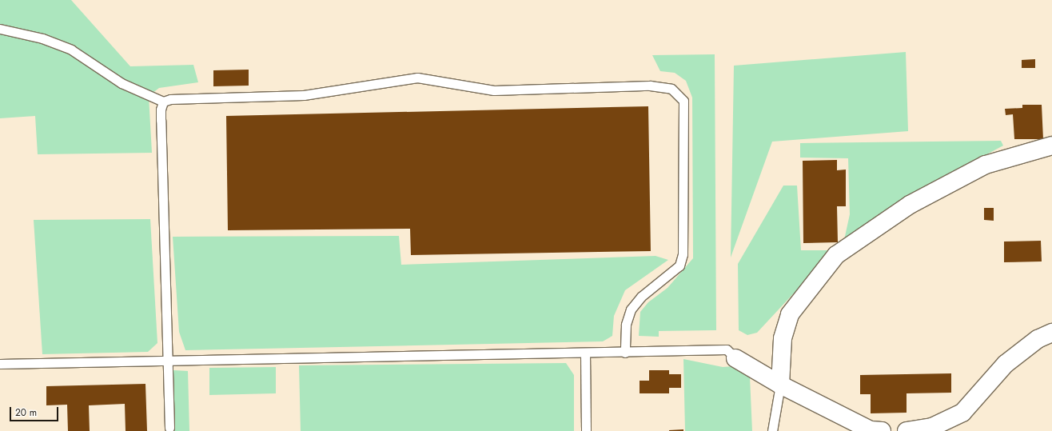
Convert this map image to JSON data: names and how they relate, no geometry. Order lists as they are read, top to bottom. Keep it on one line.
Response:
{"scale_bar":"20 m"}
